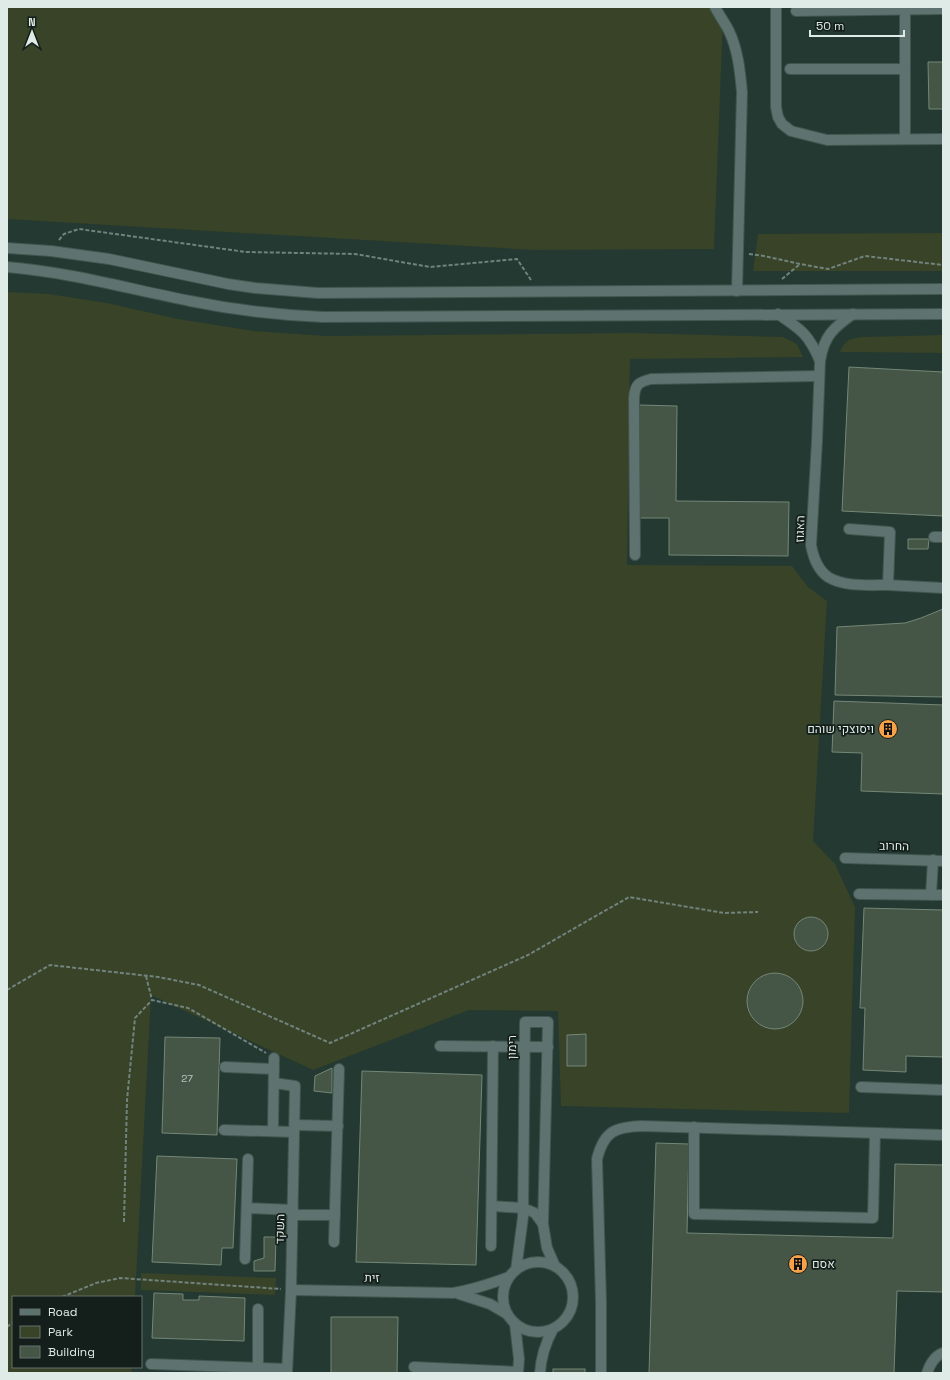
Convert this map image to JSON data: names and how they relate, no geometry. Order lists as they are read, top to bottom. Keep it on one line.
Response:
{"streets":{"street":["האגוז","החרוב","רימון","השקד","זית"]},"crossings":[["רימון","זית"],["השקד","זית"]],"places":{"building":["ויסוצקי שוהם","אסם"]},"house_numbers":["27"],"legend":["Road","Park","Building"],"scale_bar":"50 m","north":"top"}
